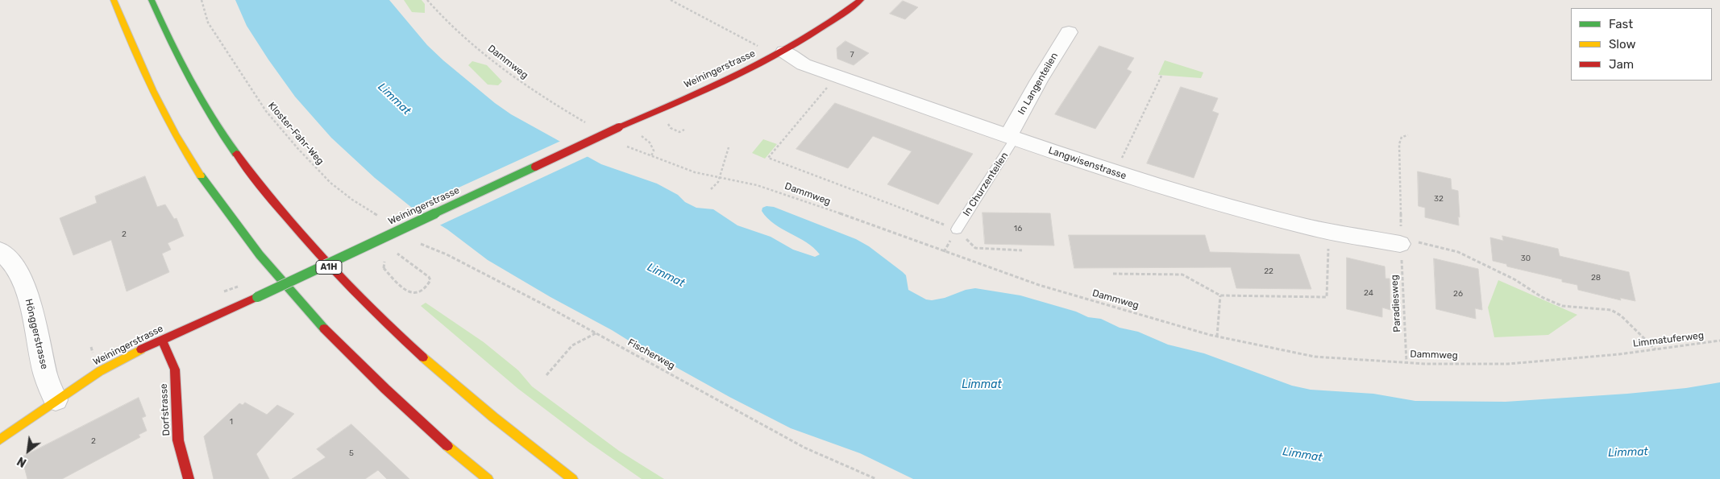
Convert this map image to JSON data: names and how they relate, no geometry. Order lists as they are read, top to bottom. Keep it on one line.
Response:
{"streets":{"main road":["Weiningerstrasse","A1H","Dorfstrasse"],"street":["In Langenteilen","Langwisenstrasse","Hönggerstrasse"],"lane":["In Churzenteilen"],"path":["Dammweg","Kloster-Fahr-Weg","Paradiesweg","Limmatuferweg","Fischerweg"]},"crossings":[["Dammweg","Paradiesweg"],["Dammweg","Limmatuferweg"],["Weiningerstrasse","Langwisenstrasse"],["Weiningerstrasse","Hönggerstrasse"],["Weiningerstrasse","Dorfstrasse"],["In Langenteilen","Langwisenstrasse"],["In Langenteilen","In Churzenteilen"],["Langwisenstrasse","In Churzenteilen"],["Langwisenstrasse","Paradiesweg"]],"water":["Limmat"],"house_numbers":["7","32","16","2","30","22","28","24","26","1","2","5"],"legend":["Fast","Slow","Jam"],"north":"bottom left"}
